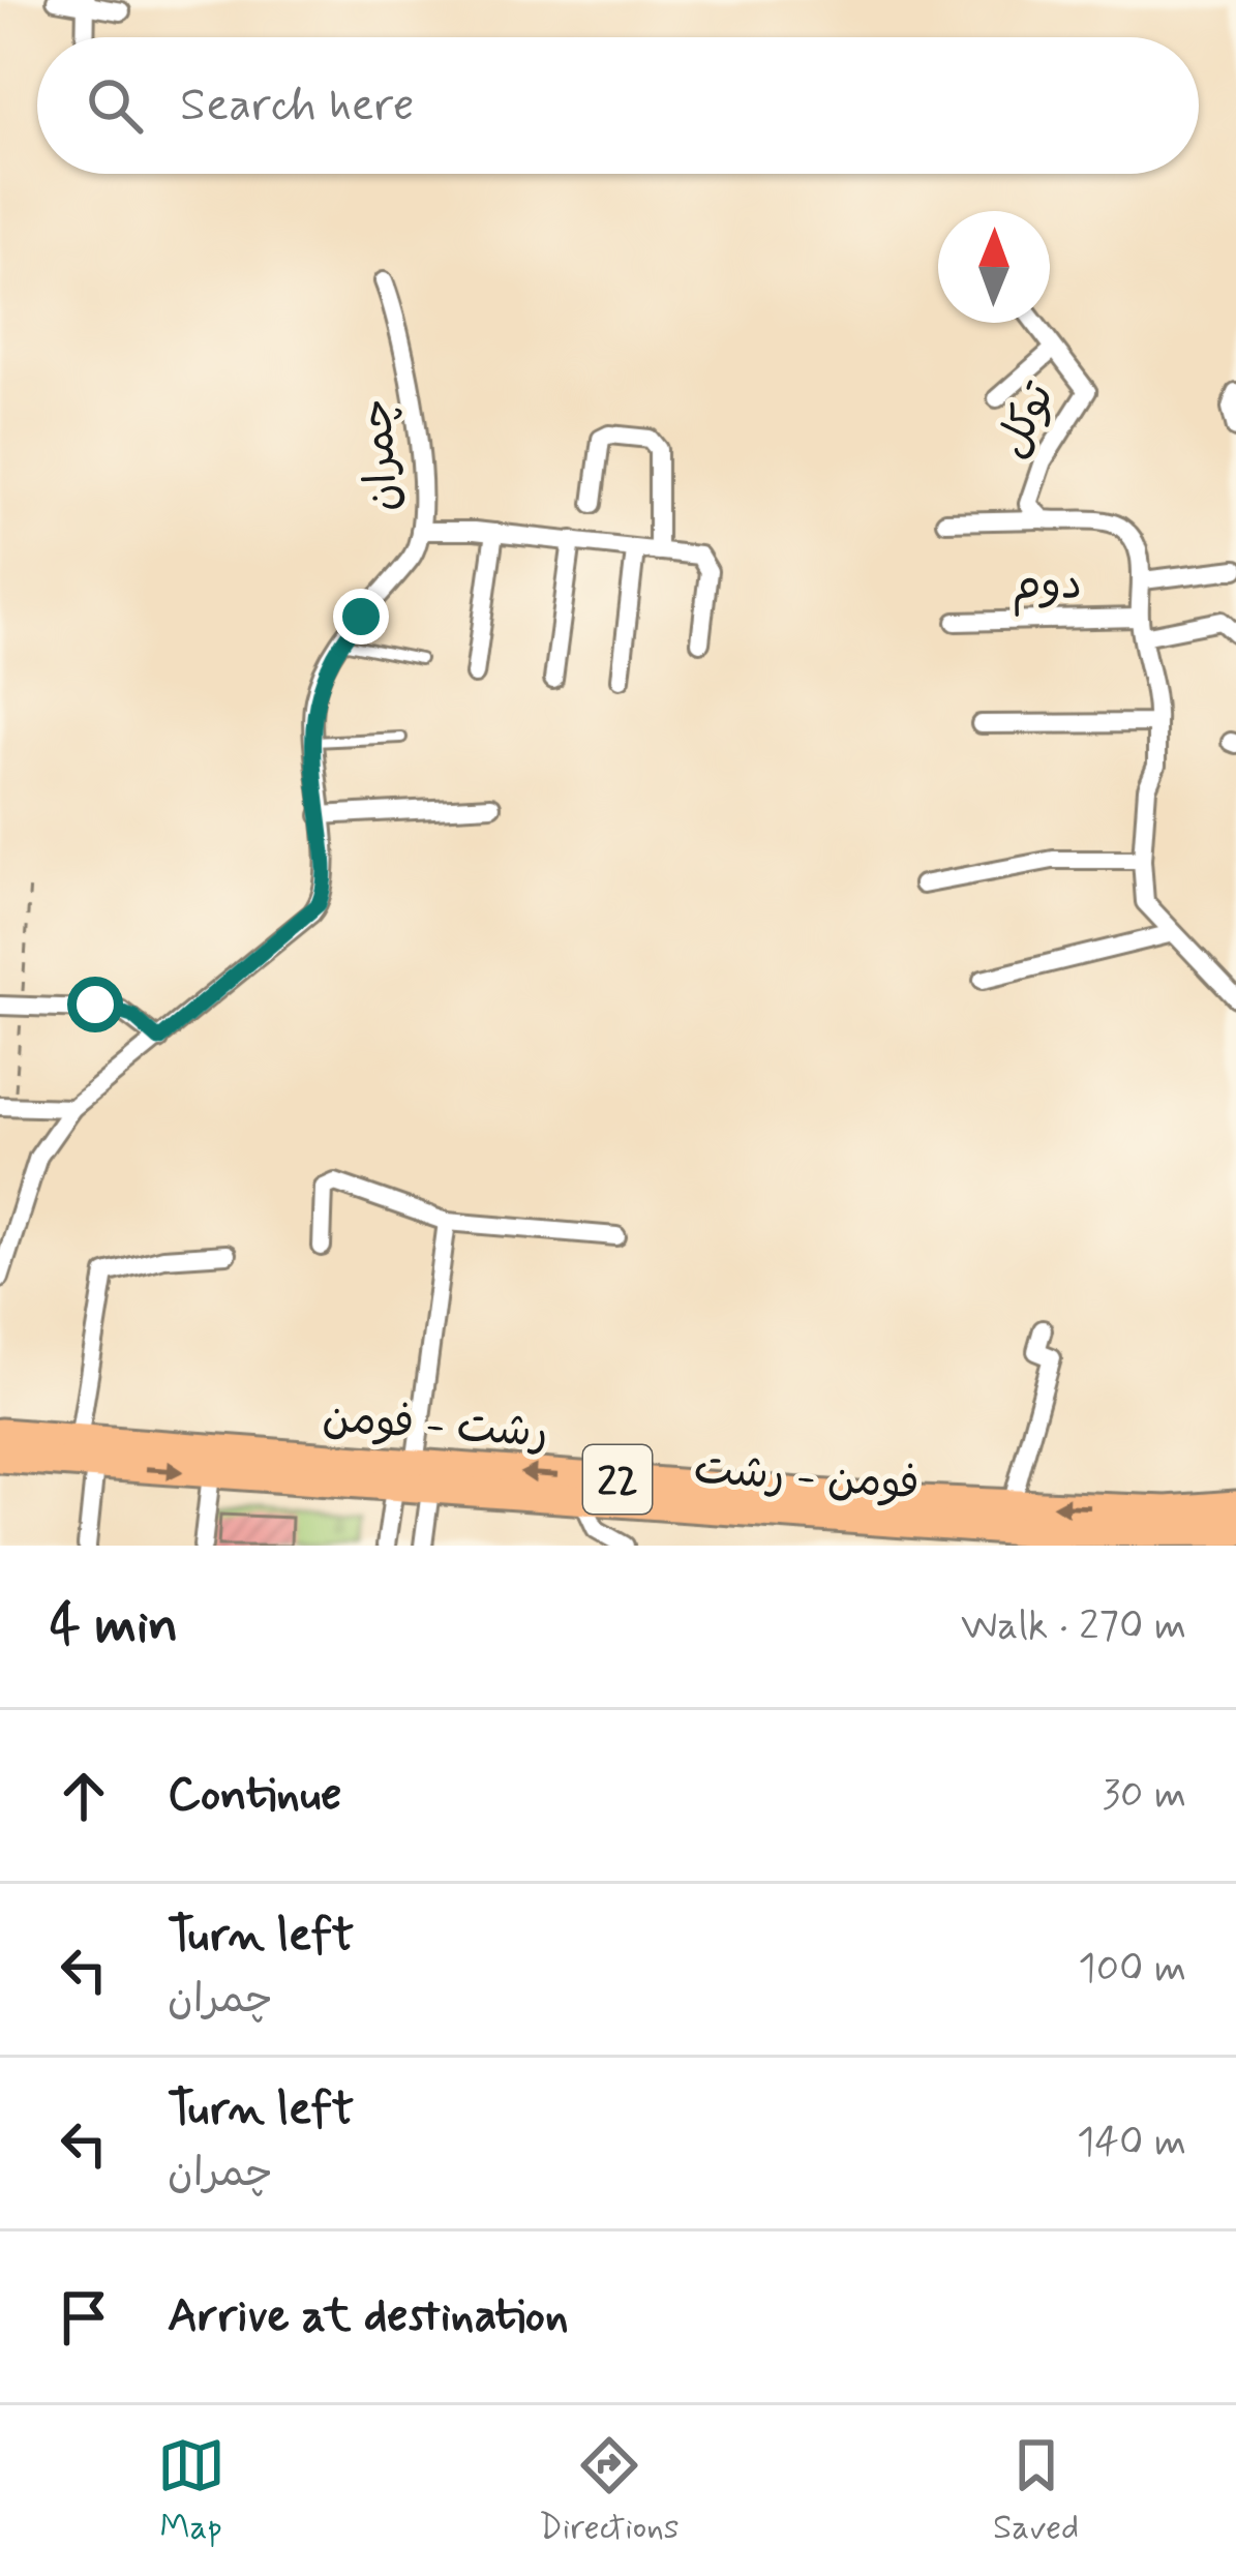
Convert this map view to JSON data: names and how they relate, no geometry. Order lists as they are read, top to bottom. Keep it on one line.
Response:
{"streets":{"highway":["رشت - فومن","فومن - رشت","22"],"street":["توکل","چمران","دوم"]},"one_way":["رشت - فومن"],"north":"top","page":{"search":"Search here","heading":["4 min","Walk · 270 m"],"list":[["Continue","30 m"],["Turn left","چمران","100 m"],["Turn left","چمران","140 m"],"Arrive at destination"],"nav":["Map","Directions","Saved"]}}
